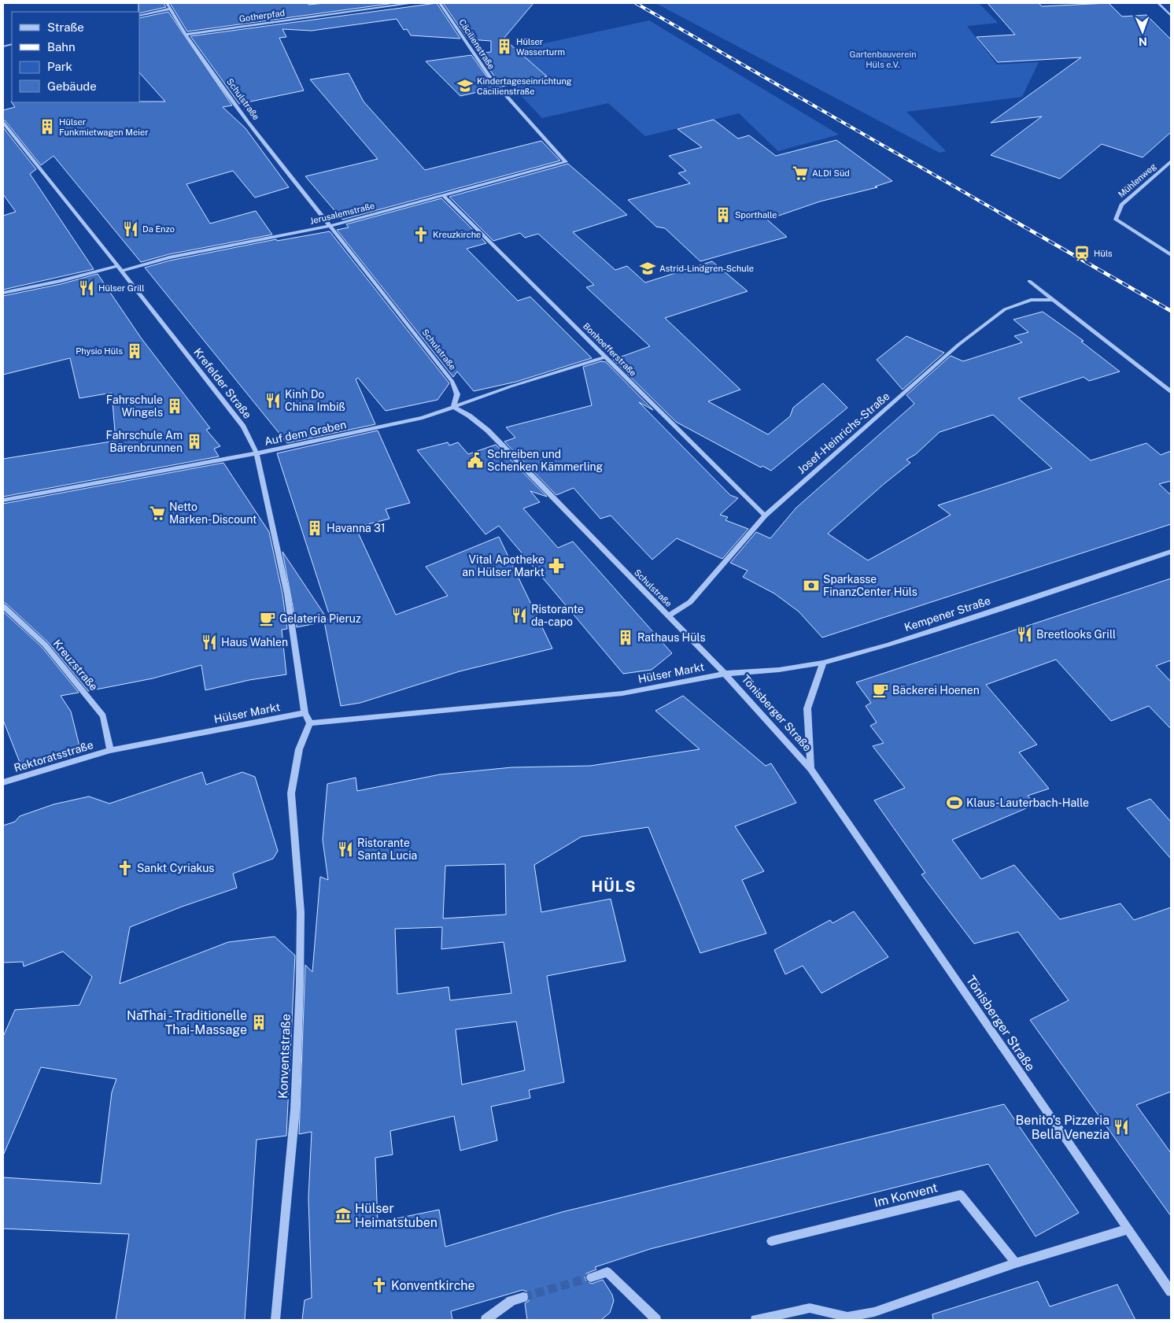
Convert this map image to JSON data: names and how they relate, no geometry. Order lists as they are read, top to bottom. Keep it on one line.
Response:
{"streets":{"street":["Gotherpfad","Cäcilienstraße","Schulstraße","Mühlenweg","Jerusalemstraße","Bonhoefferstraße","Krefelder Straße","Auf dem Graben","Josef-Heinrichs-Straße","Kempener Straße","Kreuzstraße","Hülser Markt","Tönisberger Straße","Rektoratsstraße","Konventstraße","Im Konvent"]},"crossings":[["Gotherpfad","Schulstraße"],["Cäcilienstraße","Jerusalemstraße"],["Schulstraße","Jerusalemstraße"],["Schulstraße","Auf dem Graben"],["Schulstraße","Josef-Heinrichs-Straße"],["Schulstraße","Kempener Straße"],["Schulstraße","Hülser Markt"],["Schulstraße","Tönisberger Straße"],["Jerusalemstraße","Bonhoefferstraße"],["Jerusalemstraße","Krefelder Straße"],["Bonhoefferstraße","Auf dem Graben"],["Bonhoefferstraße","Josef-Heinrichs-Straße"],["Krefelder Straße","Auf dem Graben"],["Krefelder Straße","Hülser Markt"],["Kempener Straße","Hülser Markt"],["Kempener Straße","Tönisberger Straße"],["Kreuzstraße","Hülser Markt"],["Kreuzstraße","Rektoratsstraße"],["Hülser Markt","Tönisberger Straße"],["Hülser Markt","Rektoratsstraße"],["Hülser Markt","Konventstraße"]],"districts":["HÜLS"],"parks":["Gartenbauverein Hüls e.V."],"places":{"building":["Hülser Wasserturm","Hülser Funkmietwagen Meier","Sporthalle","Physio Hüls","Fahrschule Wingels","Fahrschule Am Bärenbrunnen","Havanna 31","Rathaus Hüls","NaThai - Traditionelle Thai-Massage"],"school or university":["Kindertageseinrichtung Cäcilienstraße","Astrid-Lindgren-Schule"],"supermarket":["ALDI Süd","Netto Marken-Discount"],"restaurant":["Da Enzo","Hülser Grill","Kinh Do China Imbiß","Ristorante da-capo","Breetlooks Grill","Haus Wahlen","Ristorante Santa Lucia","Benito's Pizzeria Bella Venezia"],"church":["Kreuzkirche","Sankt Cyriakus","Konventkirche"],"station":["Hüls"],"public building":["Schreiben und Schenken Kämmerling"],"pharmacy":["Vital Apotheke an Hülser Markt"],"bank":["Sparkasse FinanzCenter Hüls"],"cafe":["Gelateria Pieruz","Bäckerei Hoenen"],"sports":["Klaus-Lauterbach-Halle"],"museum":["Hülser Heimatstuben"]},"legend":["Straße","Bahn","Park","Gebäude"],"north":"bottom"}
